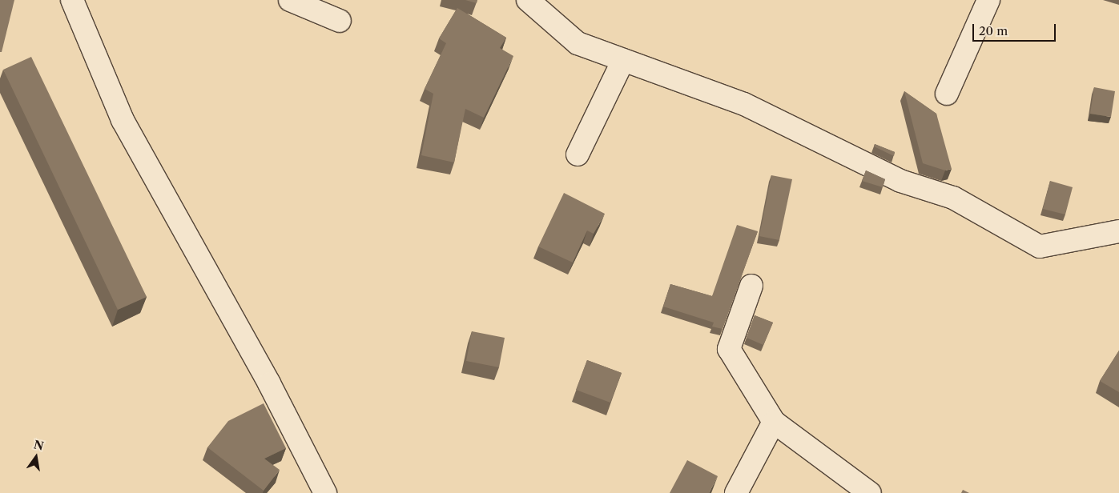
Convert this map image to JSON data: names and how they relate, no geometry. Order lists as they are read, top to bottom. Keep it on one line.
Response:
{"scale_bar":"20 m","north":"top"}
